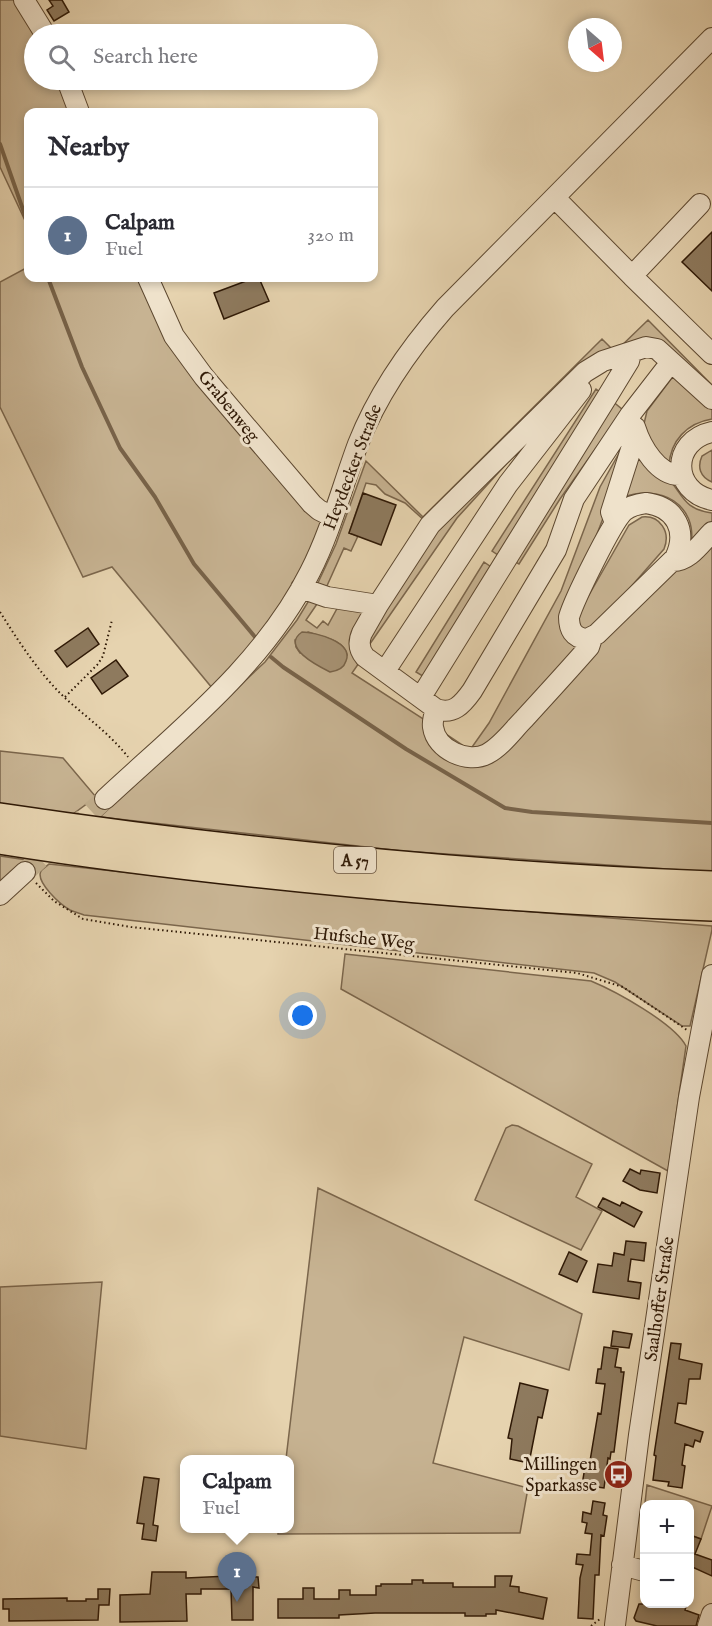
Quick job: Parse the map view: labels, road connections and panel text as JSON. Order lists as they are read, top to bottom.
{
  "streets": {
    "highway": ["A 57"],
    "street": ["Grabenweg", "Heydecker Straße", "Saalhoffer Straße"],
    "path": ["Hufsche Weg"]
  },
  "crossings": [
    ["Grabenweg", "Heydecker Straße"],
    ["Hufsche Weg", "Saalhoffer Straße"]
  ],
  "places": {
    "bus stop": ["Millingen Sparkasse"]
  },
  "north": "bottom right",
  "page": {
    "search": "Search here",
    "heading": "Nearby",
    "list": [
      {
        "mark": "1",
        "name": "Calpam",
        "note": "Fuel",
        "value": "320 m"
      }
    ],
    "popup": ["Calpam", "Fuel"],
    "map_buttons": ["+", "−"],
    "pins": "1"
  }
}
